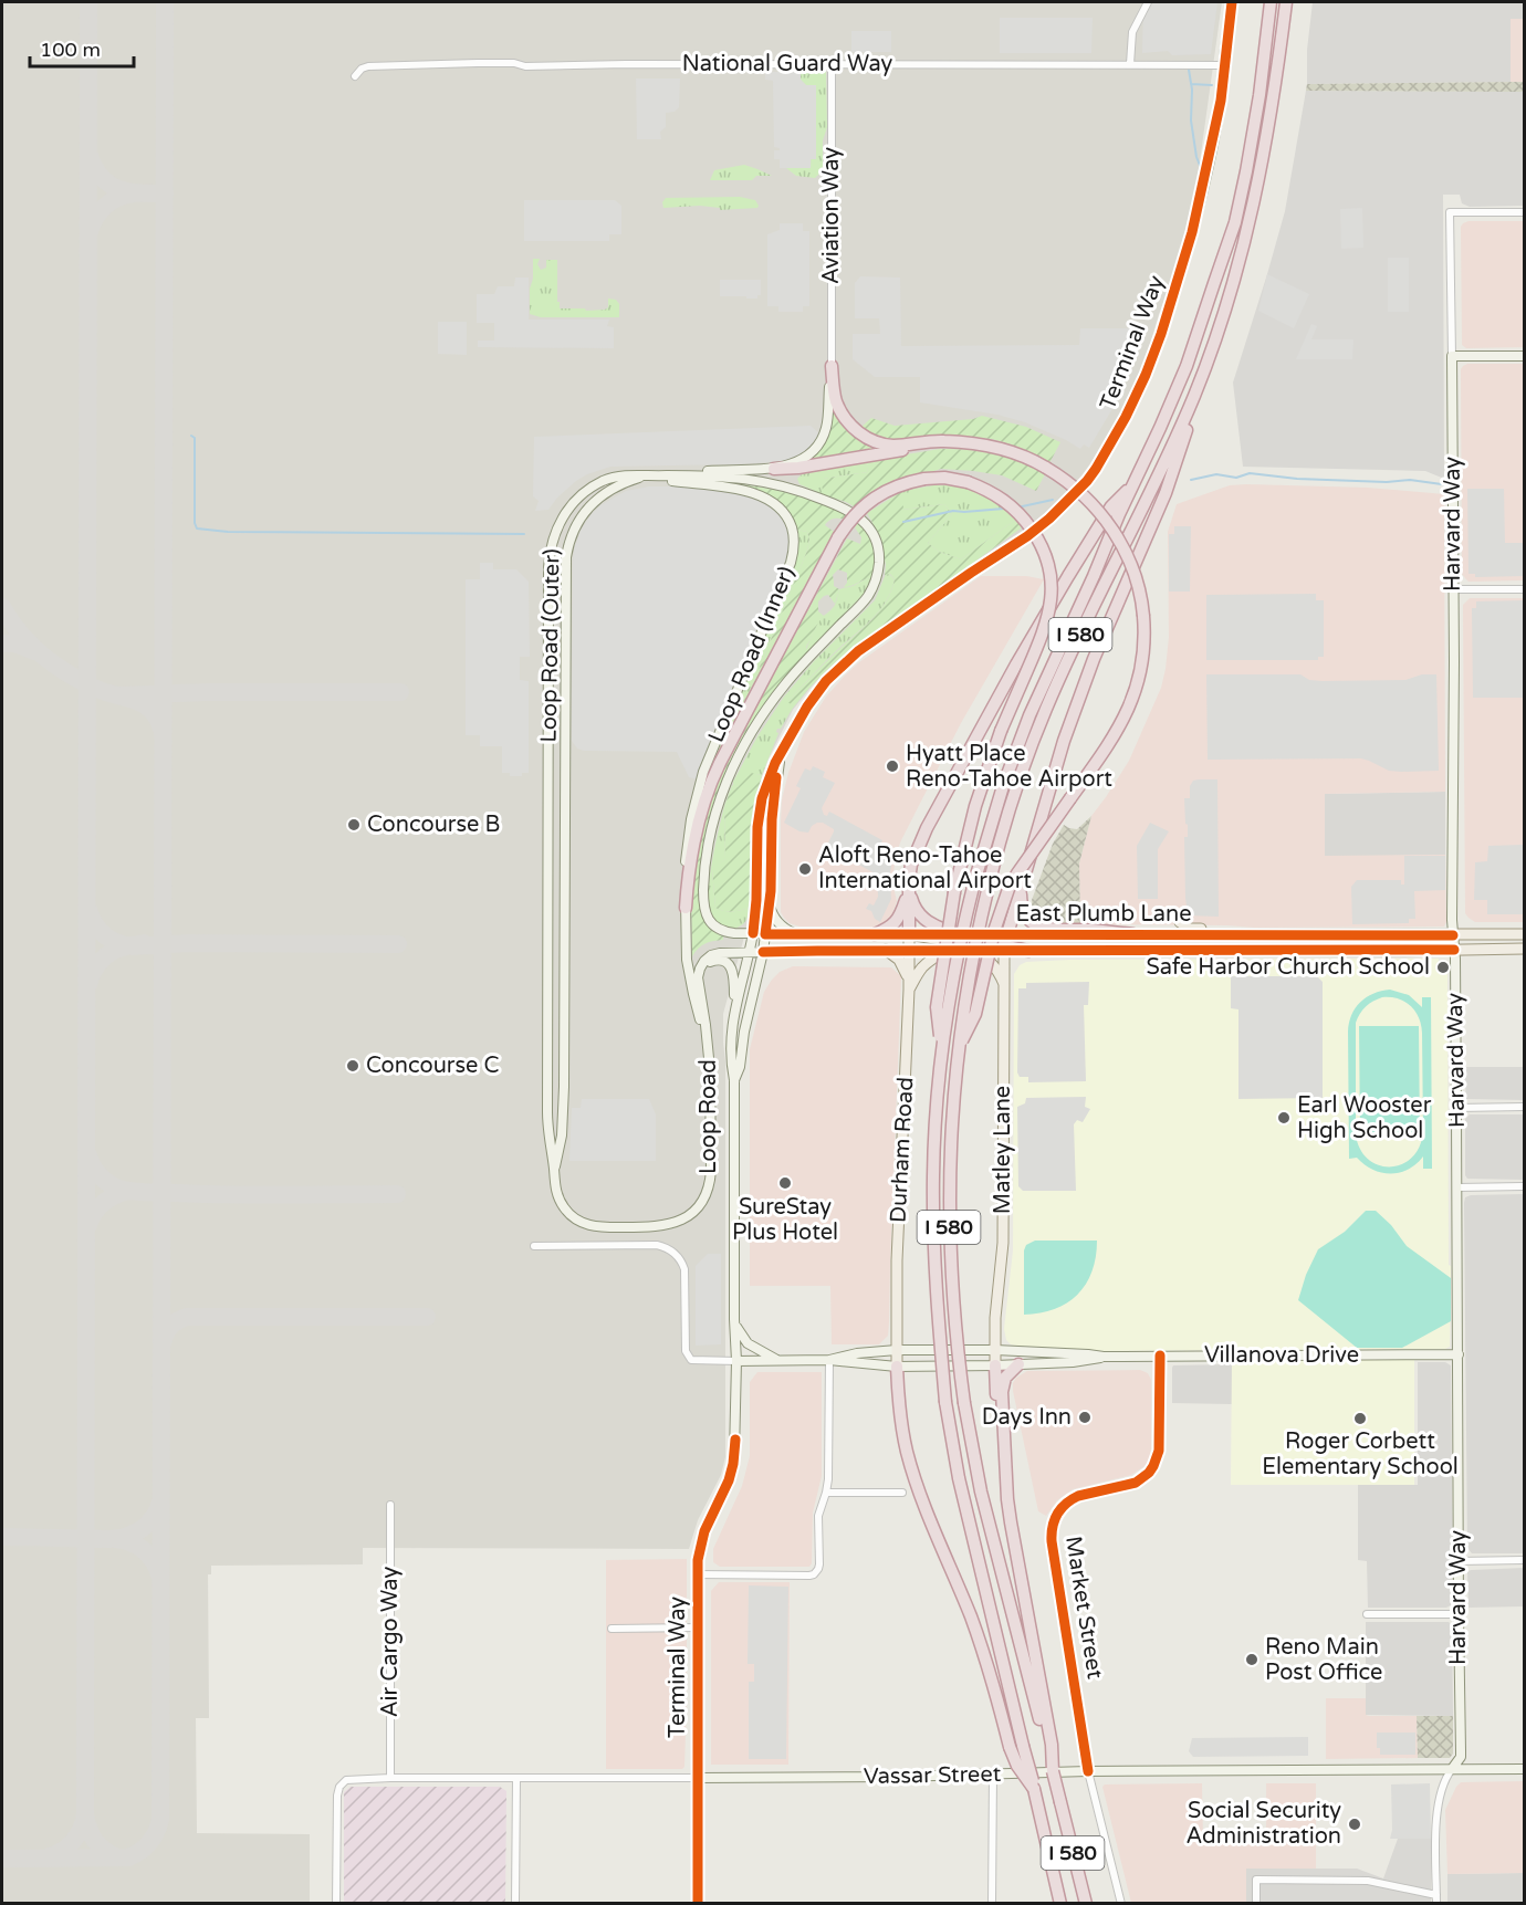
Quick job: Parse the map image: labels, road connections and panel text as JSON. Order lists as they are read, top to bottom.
{
  "streets": {
    "highway": ["I 580"],
    "main road": ["East Plumb Lane", "Durham Road", "Matley Lane"],
    "street": [
      "National Guard Way",
      "Aviation Way",
      "Terminal Way",
      "Harvard Way",
      "Loop Road (Outer)",
      "Loop Road (Inner)",
      "Loop Road",
      "Villanova Drive",
      "Market Street",
      "Air Cargo Way",
      "Vassar Street"
    ]
  },
  "crossings": [
    ["National Guard Way", "Aviation Way"],
    ["National Guard Way", "Terminal Way"],
    ["Terminal Way", "Loop Road (Outer)"],
    ["Terminal Way", "Villanova Drive"],
    ["Terminal Way", "Vassar Street"],
    ["Harvard Way", "East Plumb Lane"],
    ["Harvard Way", "Villanova Drive"],
    ["Harvard Way", "Vassar Street"],
    ["Loop Road (Outer)", "Loop Road (Inner)"],
    ["Loop Road (Outer)", "Loop Road"],
    ["Loop Road (Inner)", "Loop Road"],
    ["East Plumb Lane", "Matley Lane"],
    ["Durham Road", "Villanova Drive"],
    ["Matley Lane", "Villanova Drive"],
    ["Villanova Drive", "Market Street"],
    ["Market Street", "Vassar Street"],
    ["Air Cargo Way", "Vassar Street"]
  ],
  "places": [
    "Hyatt Place Reno-Tahoe Airport",
    "Concourse B",
    "Aloft Reno-Tahoe International Airport",
    "Safe Harbor Church School",
    "Concourse C",
    "Earl Wooster High School",
    "SureStay Plus Hotel",
    "Days Inn",
    "Roger Corbett Elementary School",
    "Reno Main Post Office",
    "Social Security Administration"
  ],
  "scale_bar": "100 m"
}
